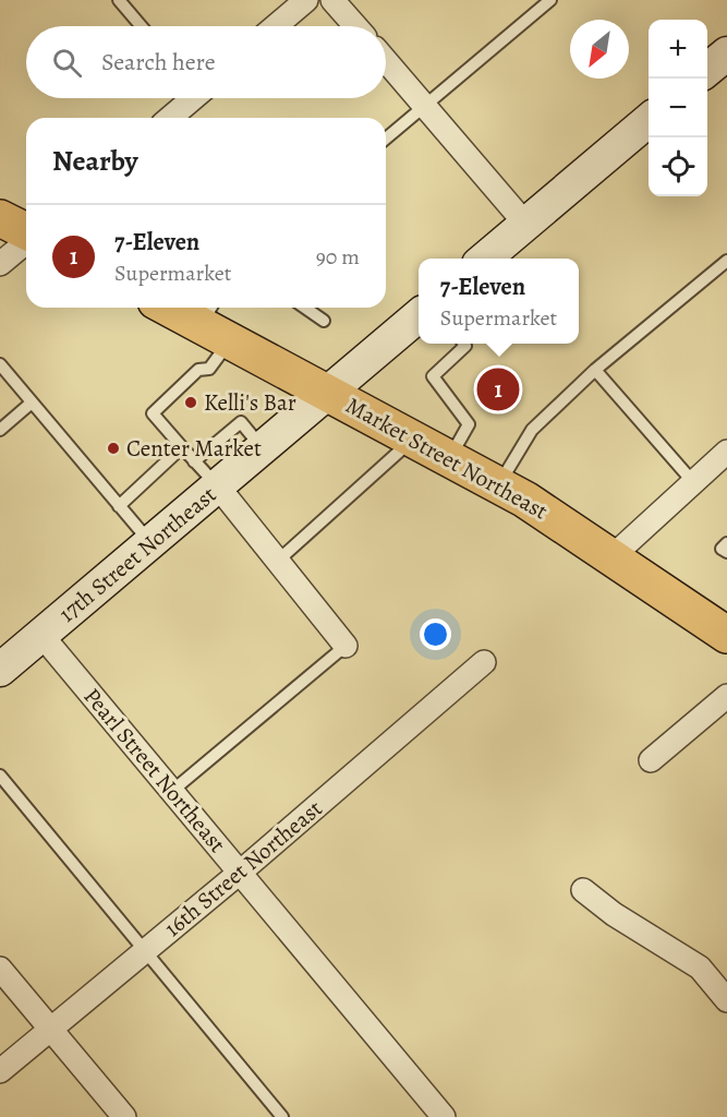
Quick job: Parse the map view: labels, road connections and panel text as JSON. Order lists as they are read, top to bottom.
{
  "streets": {
    "main road": ["Market Street Northeast", "17th Street Northeast"],
    "street": ["Pearl Street Northeast", "16th Street Northeast"]
  },
  "crossings": [
    ["Market Street Northeast", "17th Street Northeast"],
    ["17th Street Northeast", "Pearl Street Northeast"],
    ["Pearl Street Northeast", "16th Street Northeast"]
  ],
  "places": ["Kelli's Bar", "Center Market"],
  "north": "bottom left",
  "page": {
    "map_buttons": ["+", "−"],
    "search": "Search here",
    "heading": "Nearby",
    "list": [
      {
        "mark": "1",
        "name": "7-Eleven",
        "note": "Supermarket",
        "value": "90 m"
      }
    ],
    "popup": ["7-Eleven", "Supermarket"],
    "pins": "1"
  }
}
